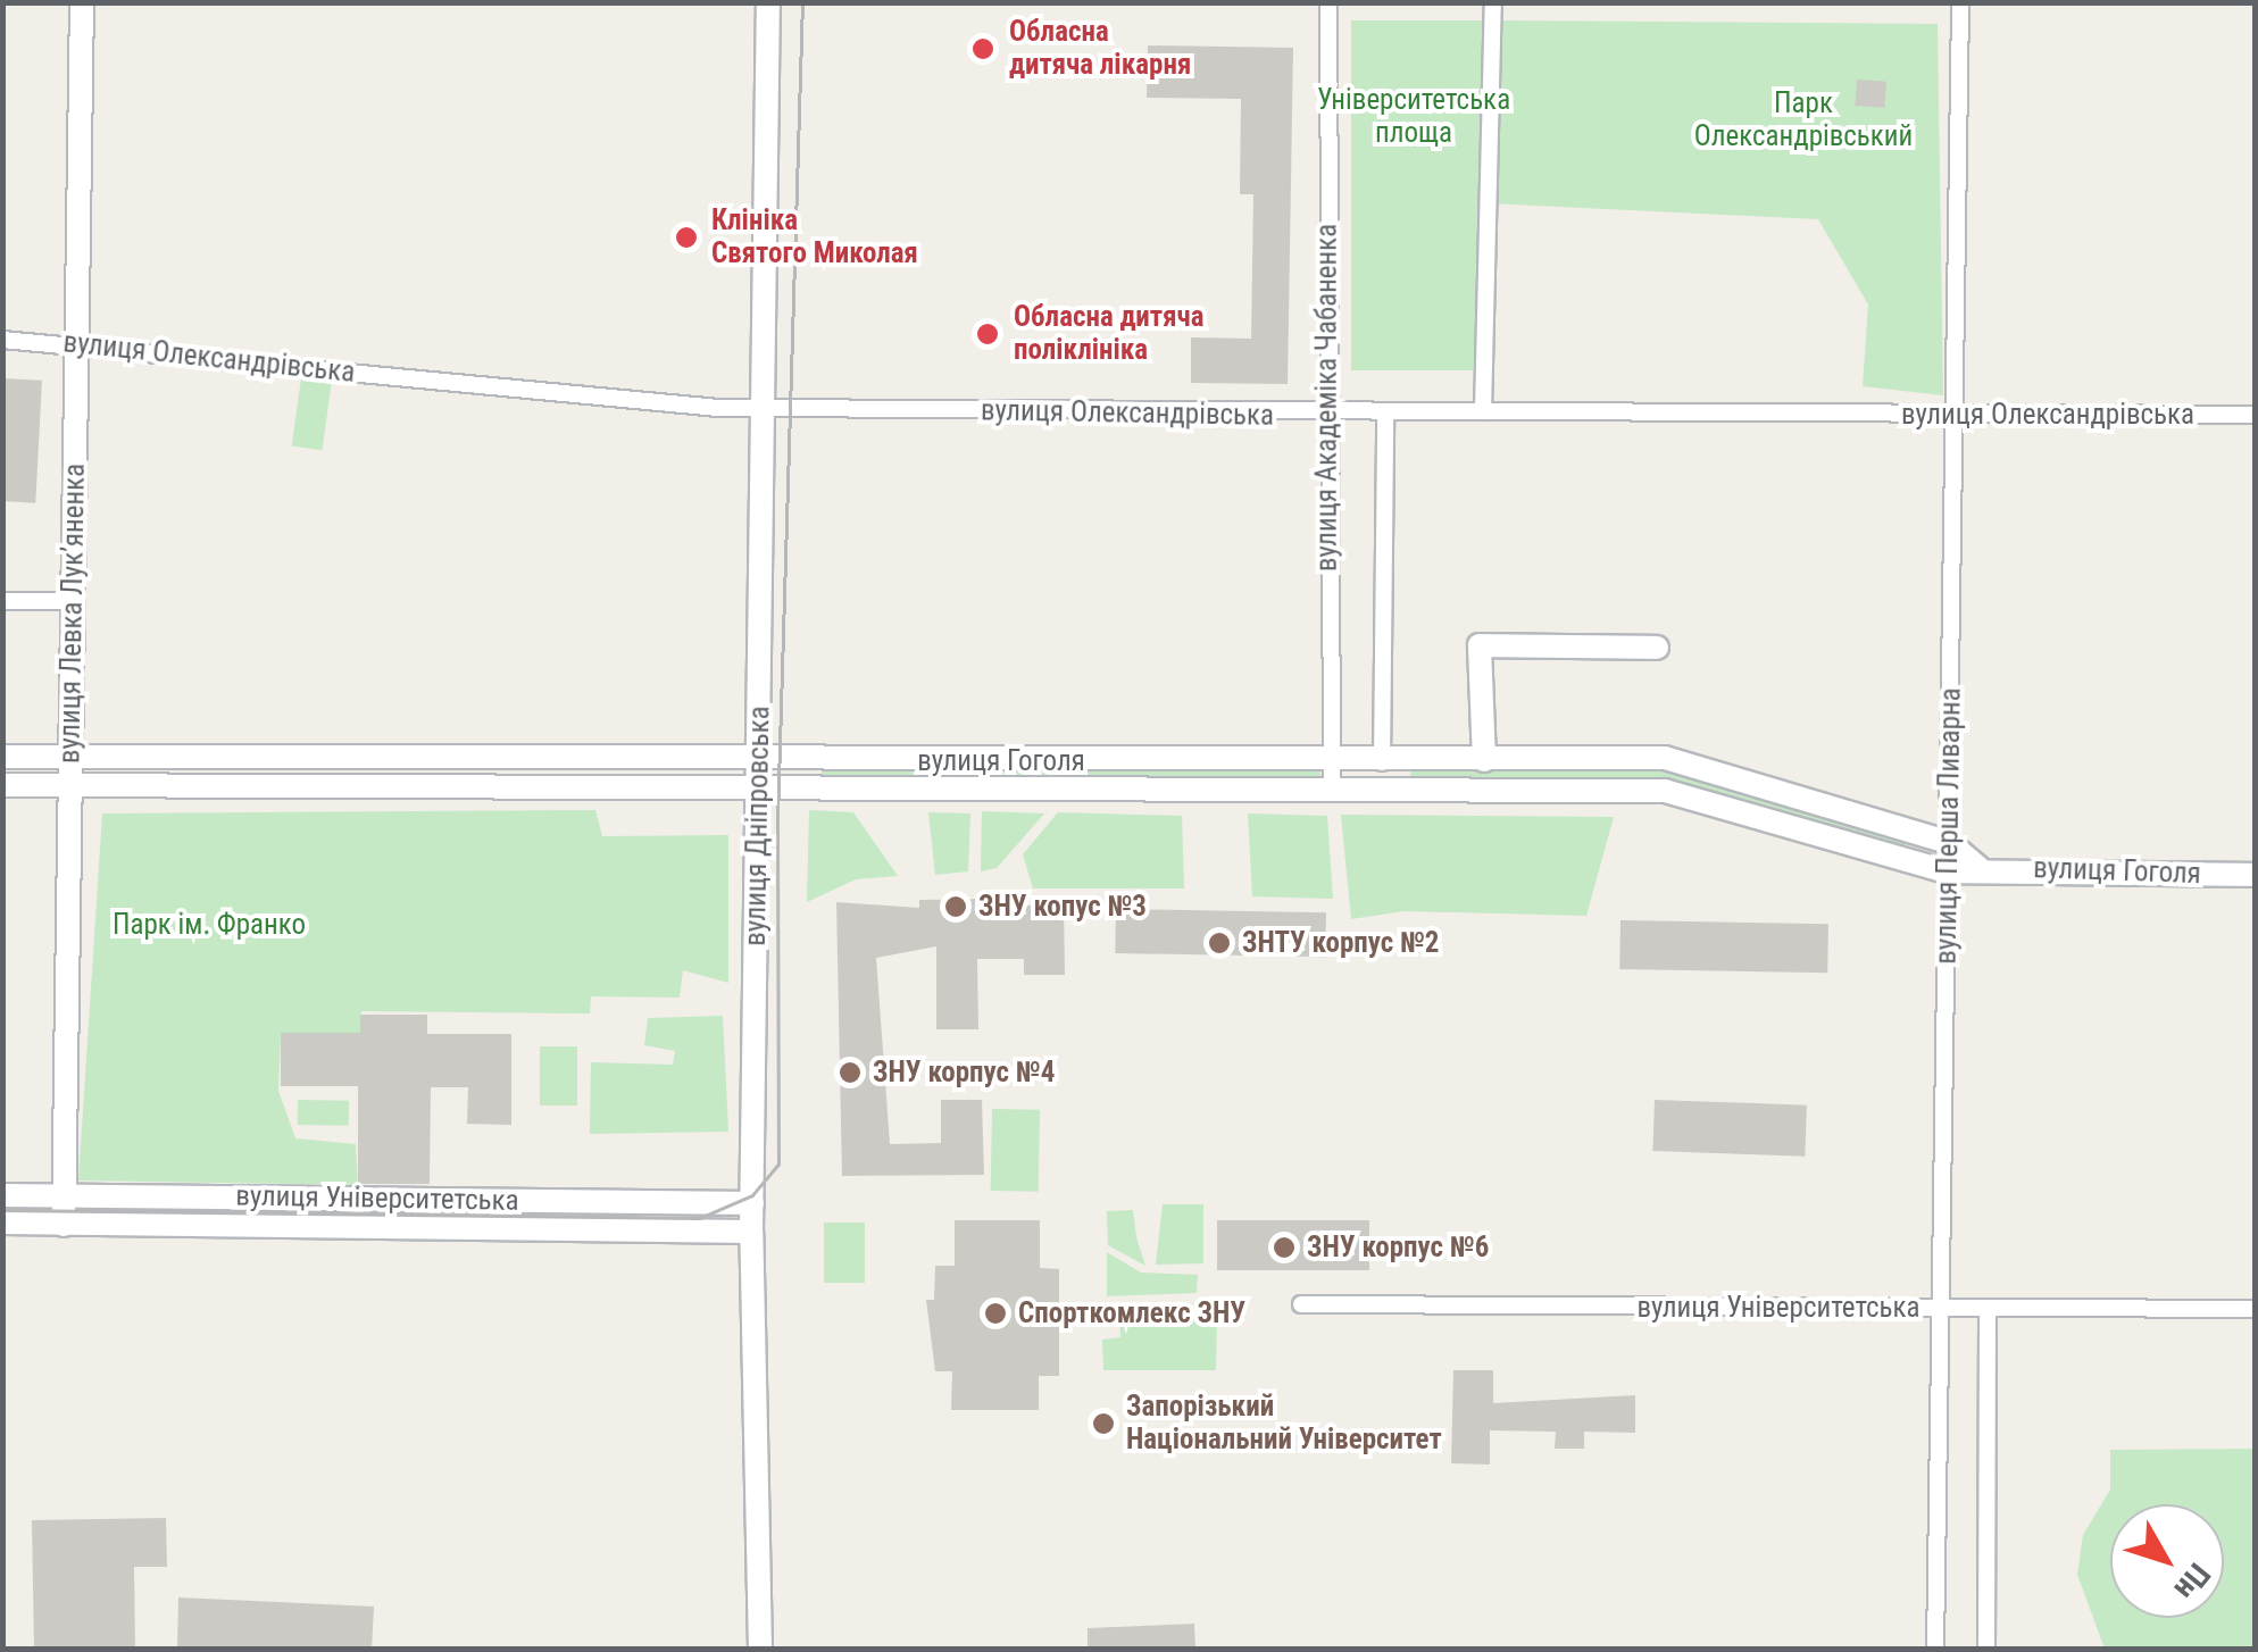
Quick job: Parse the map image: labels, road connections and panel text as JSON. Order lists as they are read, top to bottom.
{
  "streets": {
    "street": [
      "вулиця Олександрівська",
      "вулиця Академіка Чабаненка",
      "вулиця Левка Лукʼяненка",
      "вулиця Гоголя",
      "вулиця Дніпровська",
      "вулиця Перша Ливарна",
      "вулиця Університетська"
    ]
  },
  "crossings": [
    ["вулиця Олександрівська", "вулиця Академіка Чабаненка"],
    ["вулиця Олександрівська", "вулиця Левка Лукʼяненка"],
    ["вулиця Олександрівська", "вулиця Дніпровська"],
    ["вулиця Олександрівська", "вулиця Перша Ливарна"],
    ["вулиця Академіка Чабаненка", "вулиця Гоголя"],
    ["вулиця Левка Лукʼяненка", "вулиця Гоголя"],
    ["вулиця Левка Лукʼяненка", "вулиця Університетська"],
    ["вулиця Гоголя", "вулиця Дніпровська"],
    ["вулиця Гоголя", "вулиця Перша Ливарна"],
    ["вулиця Дніпровська", "вулиця Університетська"],
    ["вулиця Перша Ливарна", "вулиця Університетська"]
  ],
  "parks": ["Університетська площа", "Парк Олександрівський", "Парк ім. Франко"],
  "places": [
    "Обласна дитяча лікарня",
    "Клініка Святого Миколая",
    "Обласна дитяча поліклініка",
    "ЗНУ копус №3",
    "ЗНТУ корпус №2",
    "ЗНУ корпус №4",
    "ЗНУ корпус №6",
    "Спорткомлекс ЗНУ",
    "Запорізький Національний Університет"
  ],
  "north": "bottom right"
}
